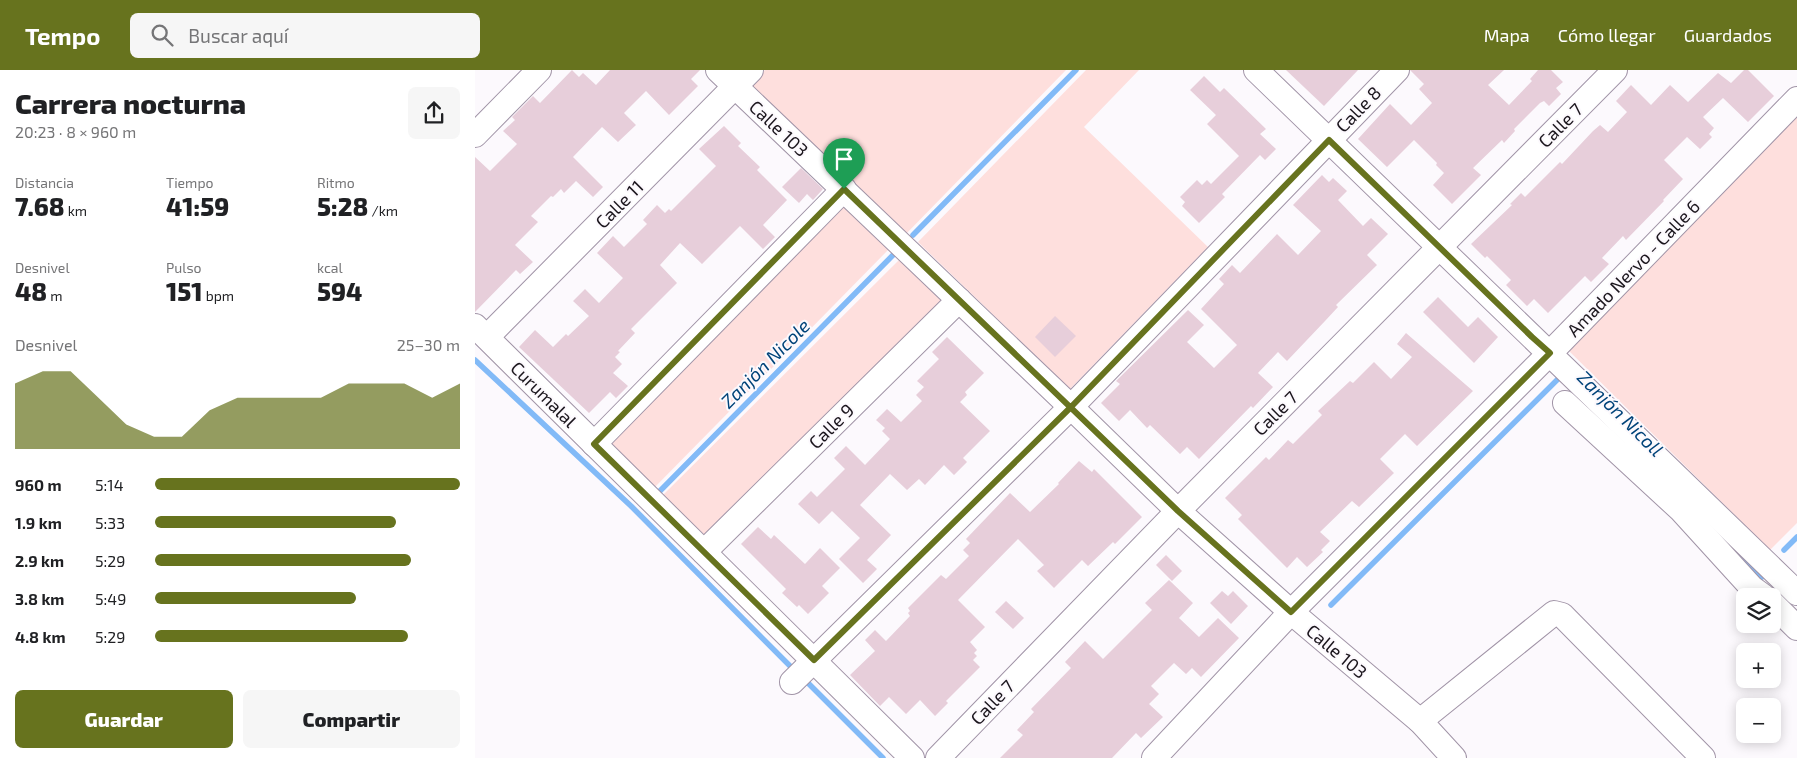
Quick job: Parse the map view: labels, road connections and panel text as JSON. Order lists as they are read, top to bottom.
{
  "streets": {
    "street": [
      "Calle 8",
      "Calle 7",
      "Calle 103",
      "Calle 11",
      "Amado Nervo - Calle 6",
      "Curumalal",
      "Calle 9"
    ]
  },
  "crossings": [
    ["Calle 8", "Calle 103"],
    ["Calle 8", "Curumalal"],
    ["Calle 7", "Calle 103"],
    ["Calle 103", "Calle 11"],
    ["Calle 103", "Amado Nervo - Calle 6"],
    ["Calle 103", "Calle 9"],
    ["Calle 11", "Curumalal"],
    ["Curumalal", "Calle 9"]
  ],
  "water": ["Zanjón Nicole", "Zanjón Nicoll"],
  "page": {
    "header": "Tempo",
    "search": "Buscar aquí",
    "nav": ["Mapa", "Cómo llegar", "Guardados"],
    "heading": ["Carrera nocturna", "20:23 · 8 × 960 m"],
    "stats": [
      ["Distancia", "7.68 km"],
      ["Tiempo", "41:59"],
      ["Ritmo", "5:28 /km"],
      ["Desnivel", "48 m"],
      ["Pulso", "151 bpm"],
      ["kcal", "594"]
    ],
    "chart": ["Desnivel", "25–30 m"],
    "list": [
      {
        "name": "960 m",
        "note": "5:14"
      },
      {
        "name": "1.9 km",
        "note": "5:33"
      },
      {
        "name": "2.9 km",
        "note": "5:29"
      },
      {
        "name": "3.8 km",
        "note": "5:49"
      },
      {
        "name": "4.8 km",
        "note": "5:29"
      }
    ],
    "map_buttons": ["+", "−"],
    "buttons": ["Guardar", "Compartir"]
  }
}
